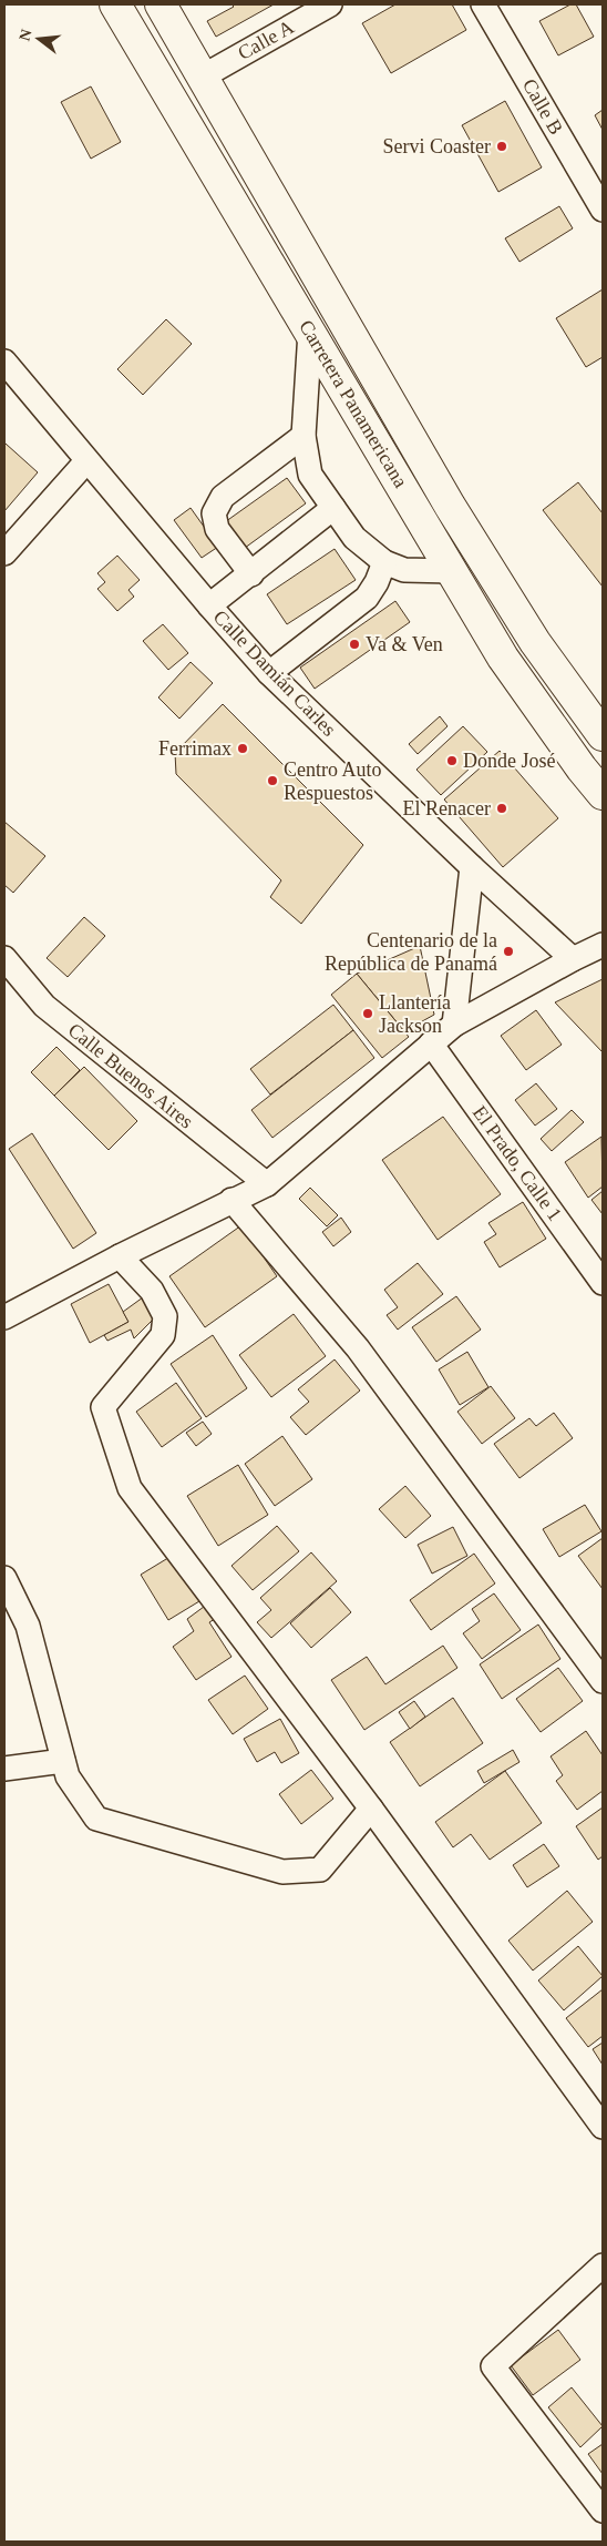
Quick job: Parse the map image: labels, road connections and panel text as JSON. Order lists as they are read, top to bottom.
{
  "streets": {
    "highway": ["Carretera Panamericana"],
    "street": [
      "Calle A",
      "Calle B",
      "Calle Damián Carles",
      "Calle Buenos Aires",
      "El Prado, Calle 1"
    ]
  },
  "crossings": [
    ["Calle A", "Carretera Panamericana"]
  ],
  "places": [
    "Servi Coaster",
    "Va & Ven",
    "Ferrimax",
    "Donde José",
    "Centro Auto Respuestos",
    "El Renacer",
    "Centenario de la República de Panamá",
    "Llantería Jackson"
  ],
  "north": "left"
}
